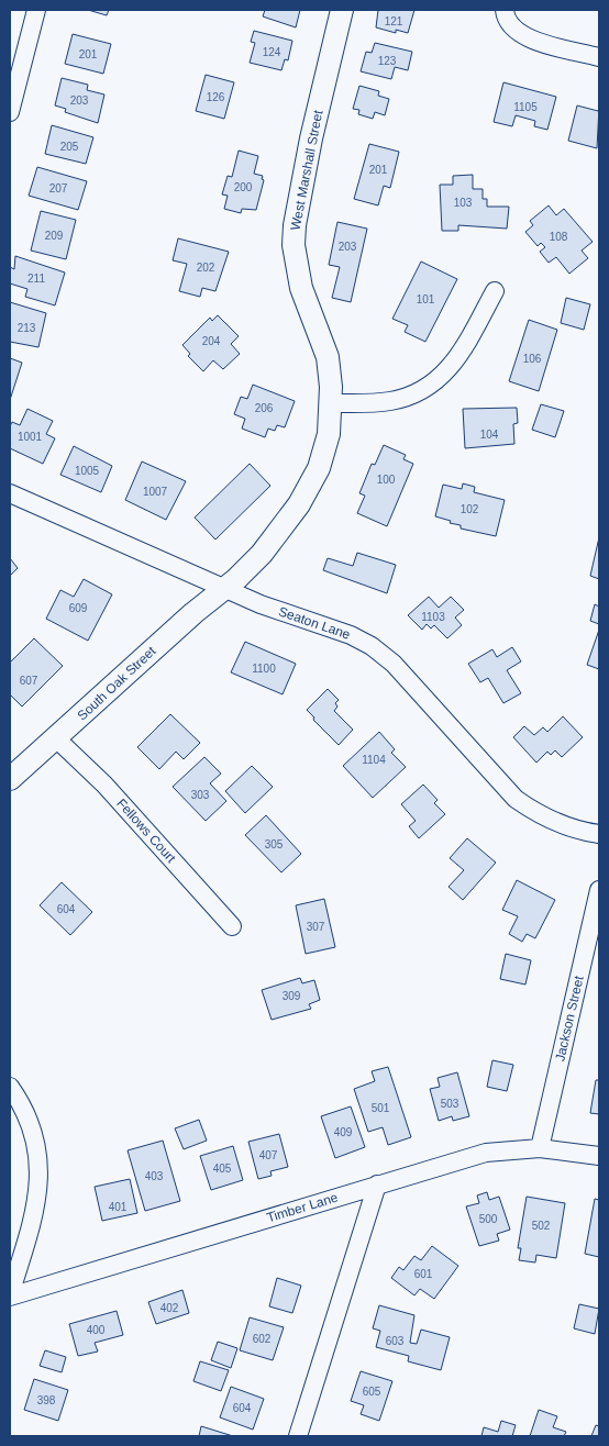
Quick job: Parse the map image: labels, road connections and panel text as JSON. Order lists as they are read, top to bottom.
{
  "streets": {
    "street": [
      "West Marshall Street",
      "Seaton Lane",
      "South Oak Street",
      "Fellows Court",
      "Jackson Street",
      "Timber Lane"
    ]
  },
  "crossings": [
    ["West Marshall Street", "Seaton Lane"],
    ["West Marshall Street", "South Oak Street"],
    ["Seaton Lane", "South Oak Street"],
    ["South Oak Street", "Fellows Court"],
    ["Jackson Street", "Timber Lane"]
  ],
  "house_numbers": [
    "121",
    "124",
    "201",
    "123",
    "126",
    "203",
    "1105",
    "205",
    "201",
    "200",
    "207",
    "103",
    "209",
    "108",
    "203",
    "202",
    "211",
    "101",
    "213",
    "204",
    "106",
    "206",
    "104",
    "1001",
    "1005",
    "100",
    "1007",
    "102",
    "609",
    "1103",
    "1100",
    "607",
    "1104",
    "303",
    "305",
    "604",
    "307",
    "309",
    "503",
    "501",
    "409",
    "407",
    "405",
    "403",
    "401",
    "500",
    "502",
    "601",
    "402",
    "400",
    "602",
    "603",
    "605",
    "398",
    "604"
  ]
}
